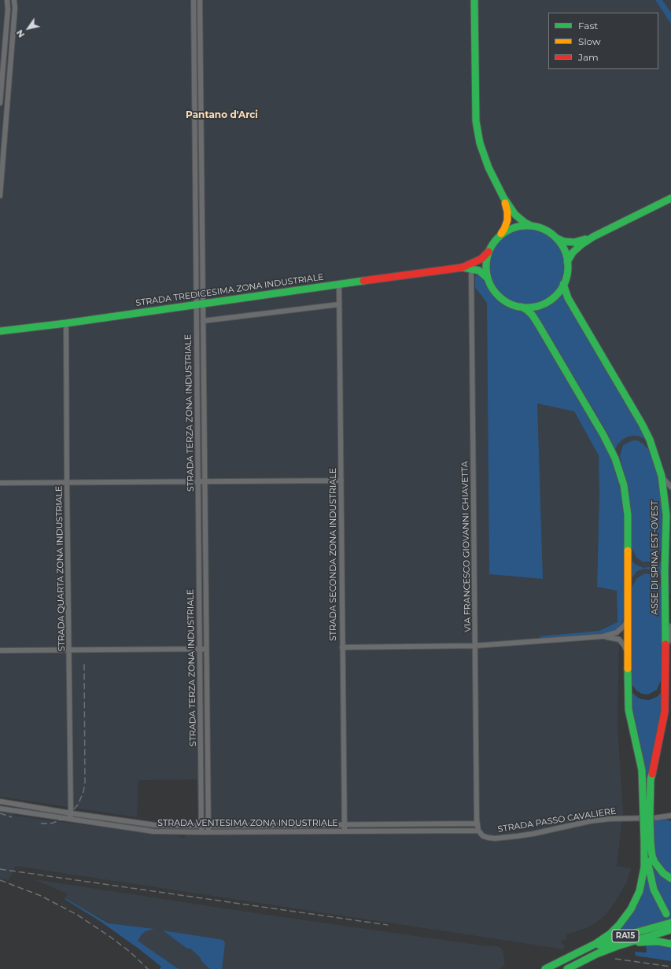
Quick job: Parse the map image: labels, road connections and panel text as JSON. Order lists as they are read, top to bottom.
{
  "streets": {
    "main road": ["STRADA TREDICESIMA ZONA INDUSTRIALE", "ASSE DI SPINA EST-OVEST", "RA15"],
    "street": [
      "STRADA TERZA ZONA INDUSTRIALE",
      "VIA FRANCESCO GIOVANNI CHIAVETTA",
      "STRADA SECONDA ZONA INDUSTRIALE",
      "STRADA QUARTA ZONA INDUSTRIALE",
      "STRADA PASSO CAVALIERE",
      "STRADA VENTESIMA ZONA INDUSTRIALE"
    ]
  },
  "crossings": [
    ["STRADA TREDICESIMA ZONA INDUSTRIALE", "STRADA TERZA ZONA INDUSTRIALE"],
    ["STRADA TREDICESIMA ZONA INDUSTRIALE", "STRADA SECONDA ZONA INDUSTRIALE"],
    ["STRADA TREDICESIMA ZONA INDUSTRIALE", "STRADA QUARTA ZONA INDUSTRIALE"],
    ["STRADA TERZA ZONA INDUSTRIALE", "STRADA VENTESIMA ZONA INDUSTRIALE"],
    ["VIA FRANCESCO GIOVANNI CHIAVETTA", "STRADA PASSO CAVALIERE"],
    ["VIA FRANCESCO GIOVANNI CHIAVETTA", "STRADA VENTESIMA ZONA INDUSTRIALE"],
    ["STRADA SECONDA ZONA INDUSTRIALE", "STRADA VENTESIMA ZONA INDUSTRIALE"],
    ["STRADA QUARTA ZONA INDUSTRIALE", "STRADA VENTESIMA ZONA INDUSTRIALE"],
    ["STRADA PASSO CAVALIERE", "STRADA VENTESIMA ZONA INDUSTRIALE"]
  ],
  "districts": ["Pantano d'Arci"],
  "legend": ["Fast", "Slow", "Jam"],
  "north": "bottom left"
}
